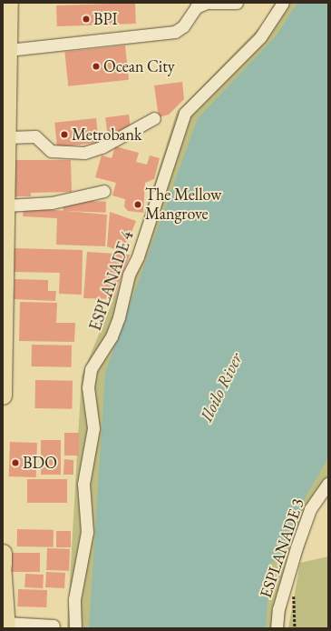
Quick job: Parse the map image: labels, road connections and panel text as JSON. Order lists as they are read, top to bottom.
{
  "streets": {
    "street": ["ESPLANADE 4", "ESPLANADE 3"]
  },
  "water": ["Iloilo River"],
  "places": [
    "BPI",
    "Ocean City",
    "Metrobank",
    "The Mellow Mangrove",
    "BDO"
  ]
}
